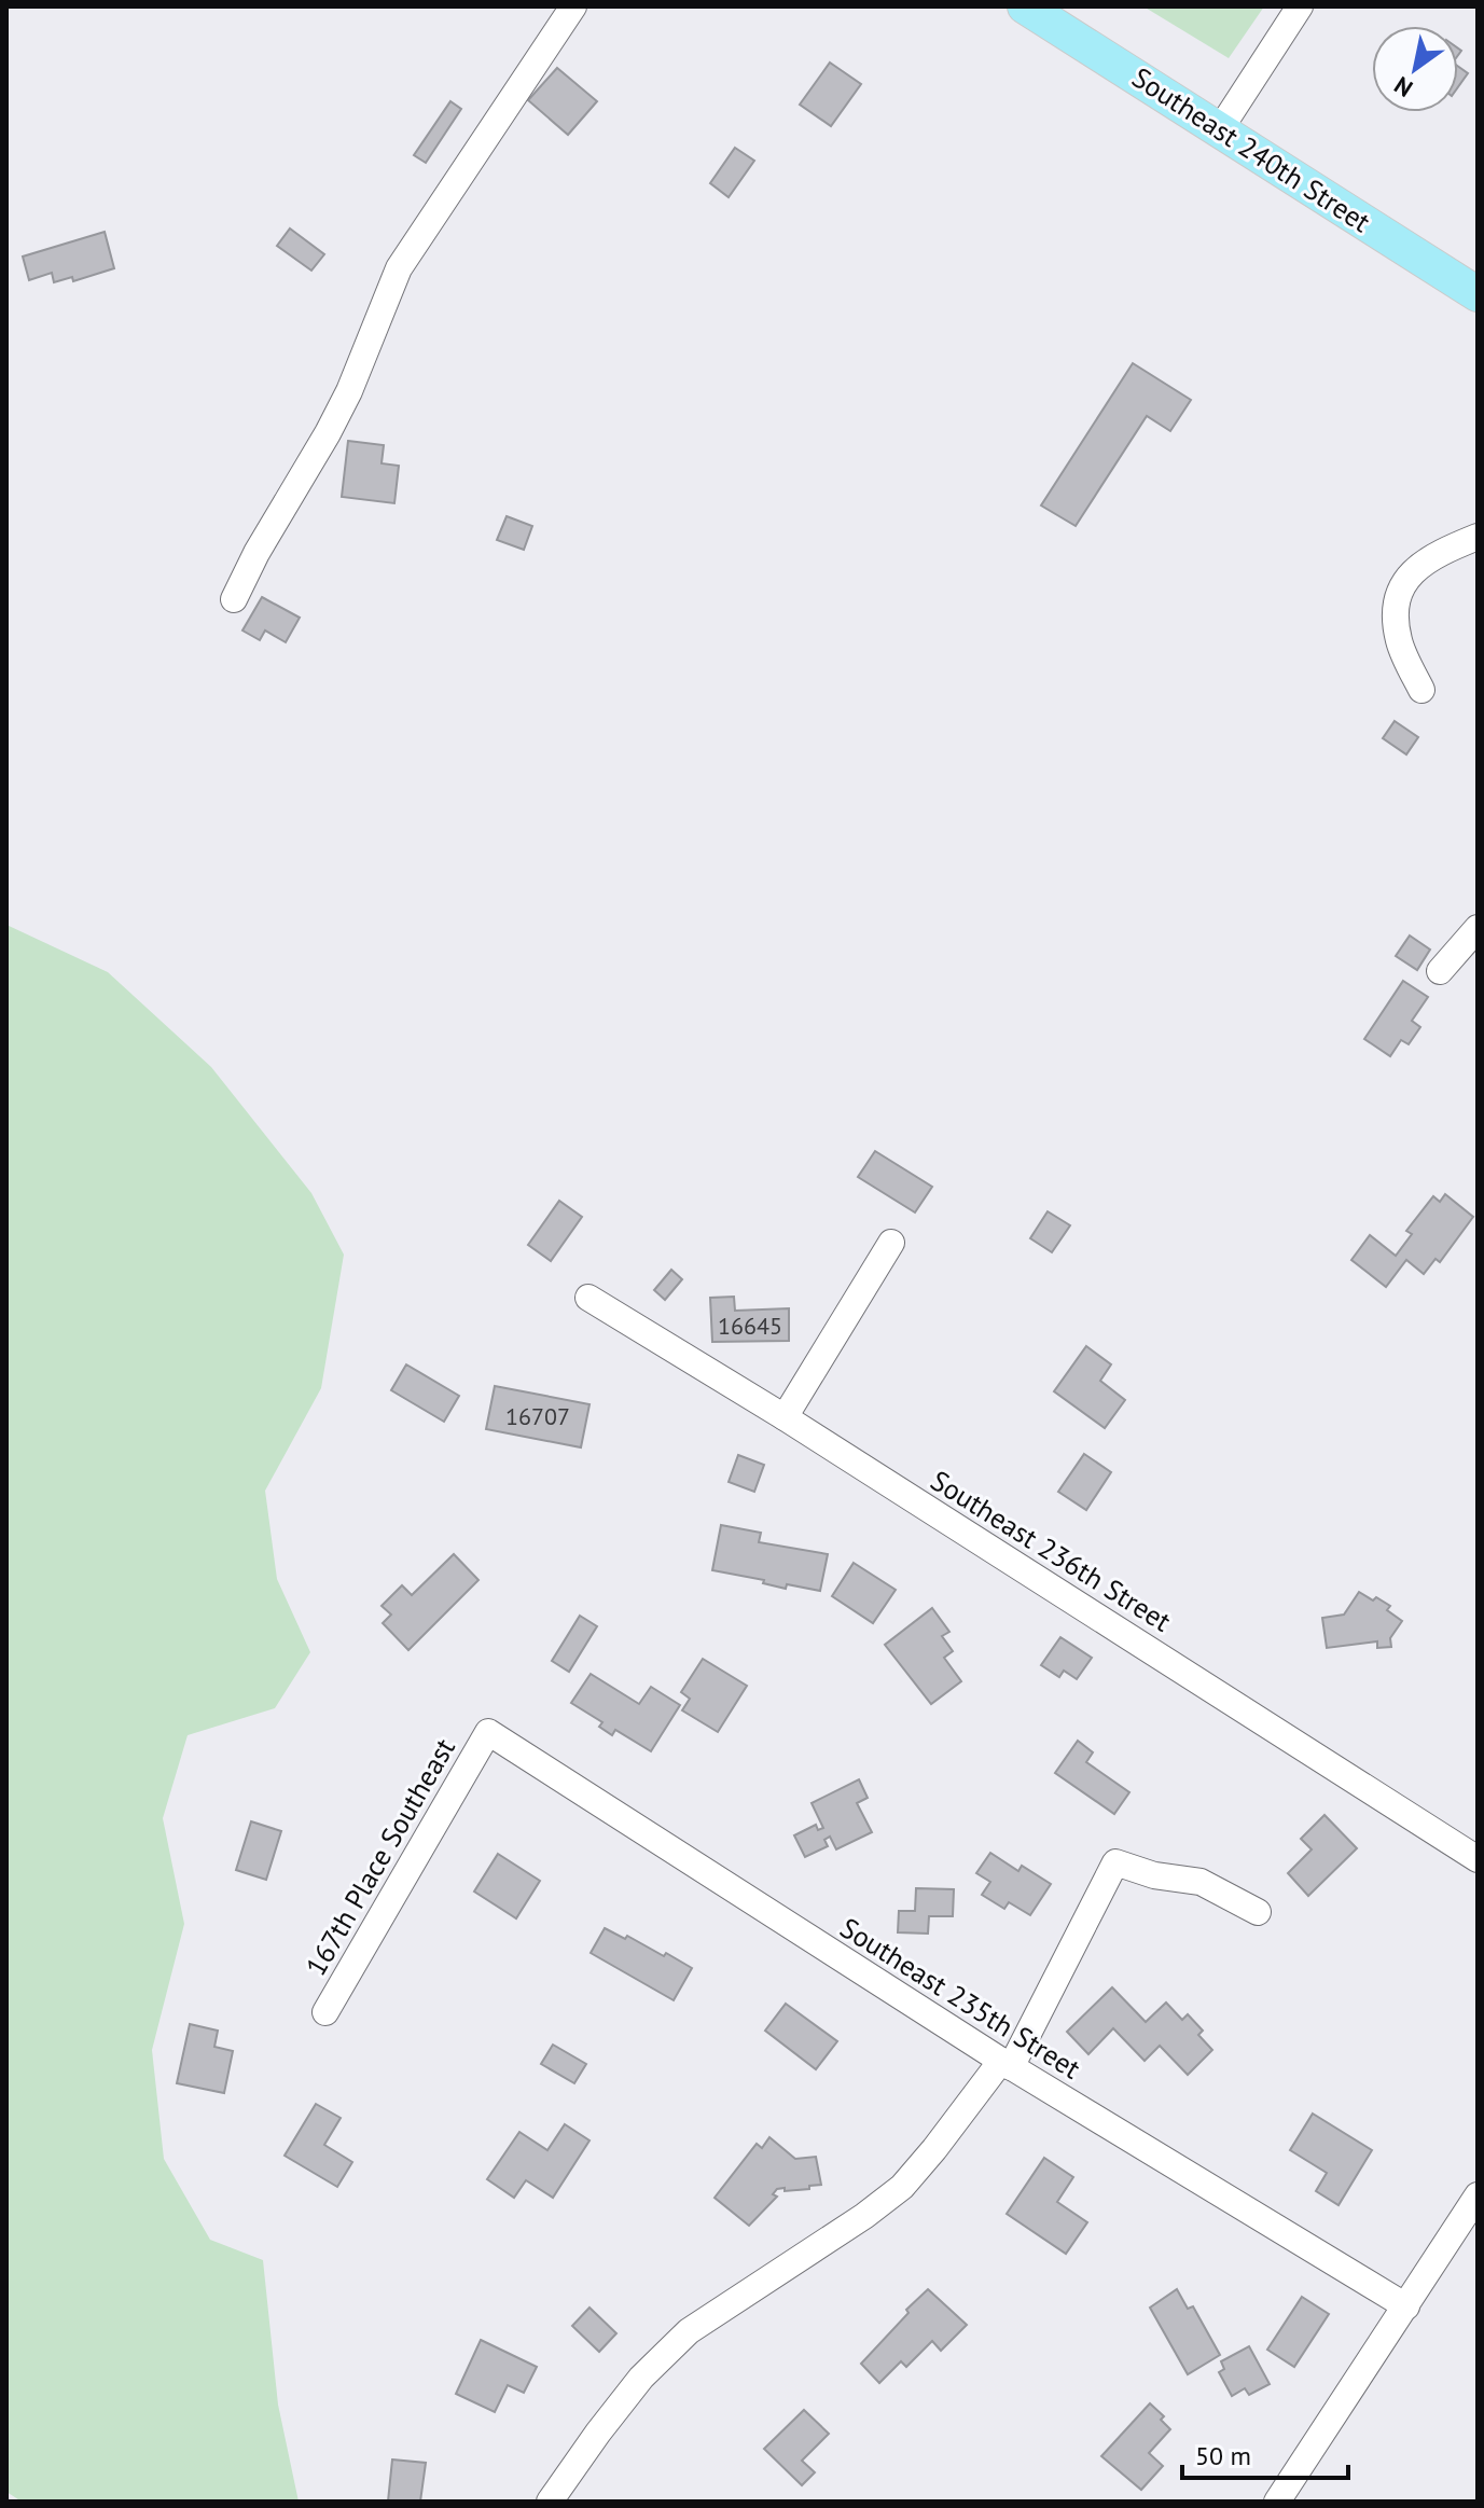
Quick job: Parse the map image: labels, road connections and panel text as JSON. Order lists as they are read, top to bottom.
{
  "streets": {
    "main road": ["Southeast 240th Street"],
    "street": ["Southeast 236th Street", "167th Place Southeast", "Southeast 235th Street"]
  },
  "crossings": [
    ["167th Place Southeast", "Southeast 235th Street"]
  ],
  "house_numbers": ["16645", "16707"],
  "scale_bar": "50 m",
  "north": "bottom left"
}
